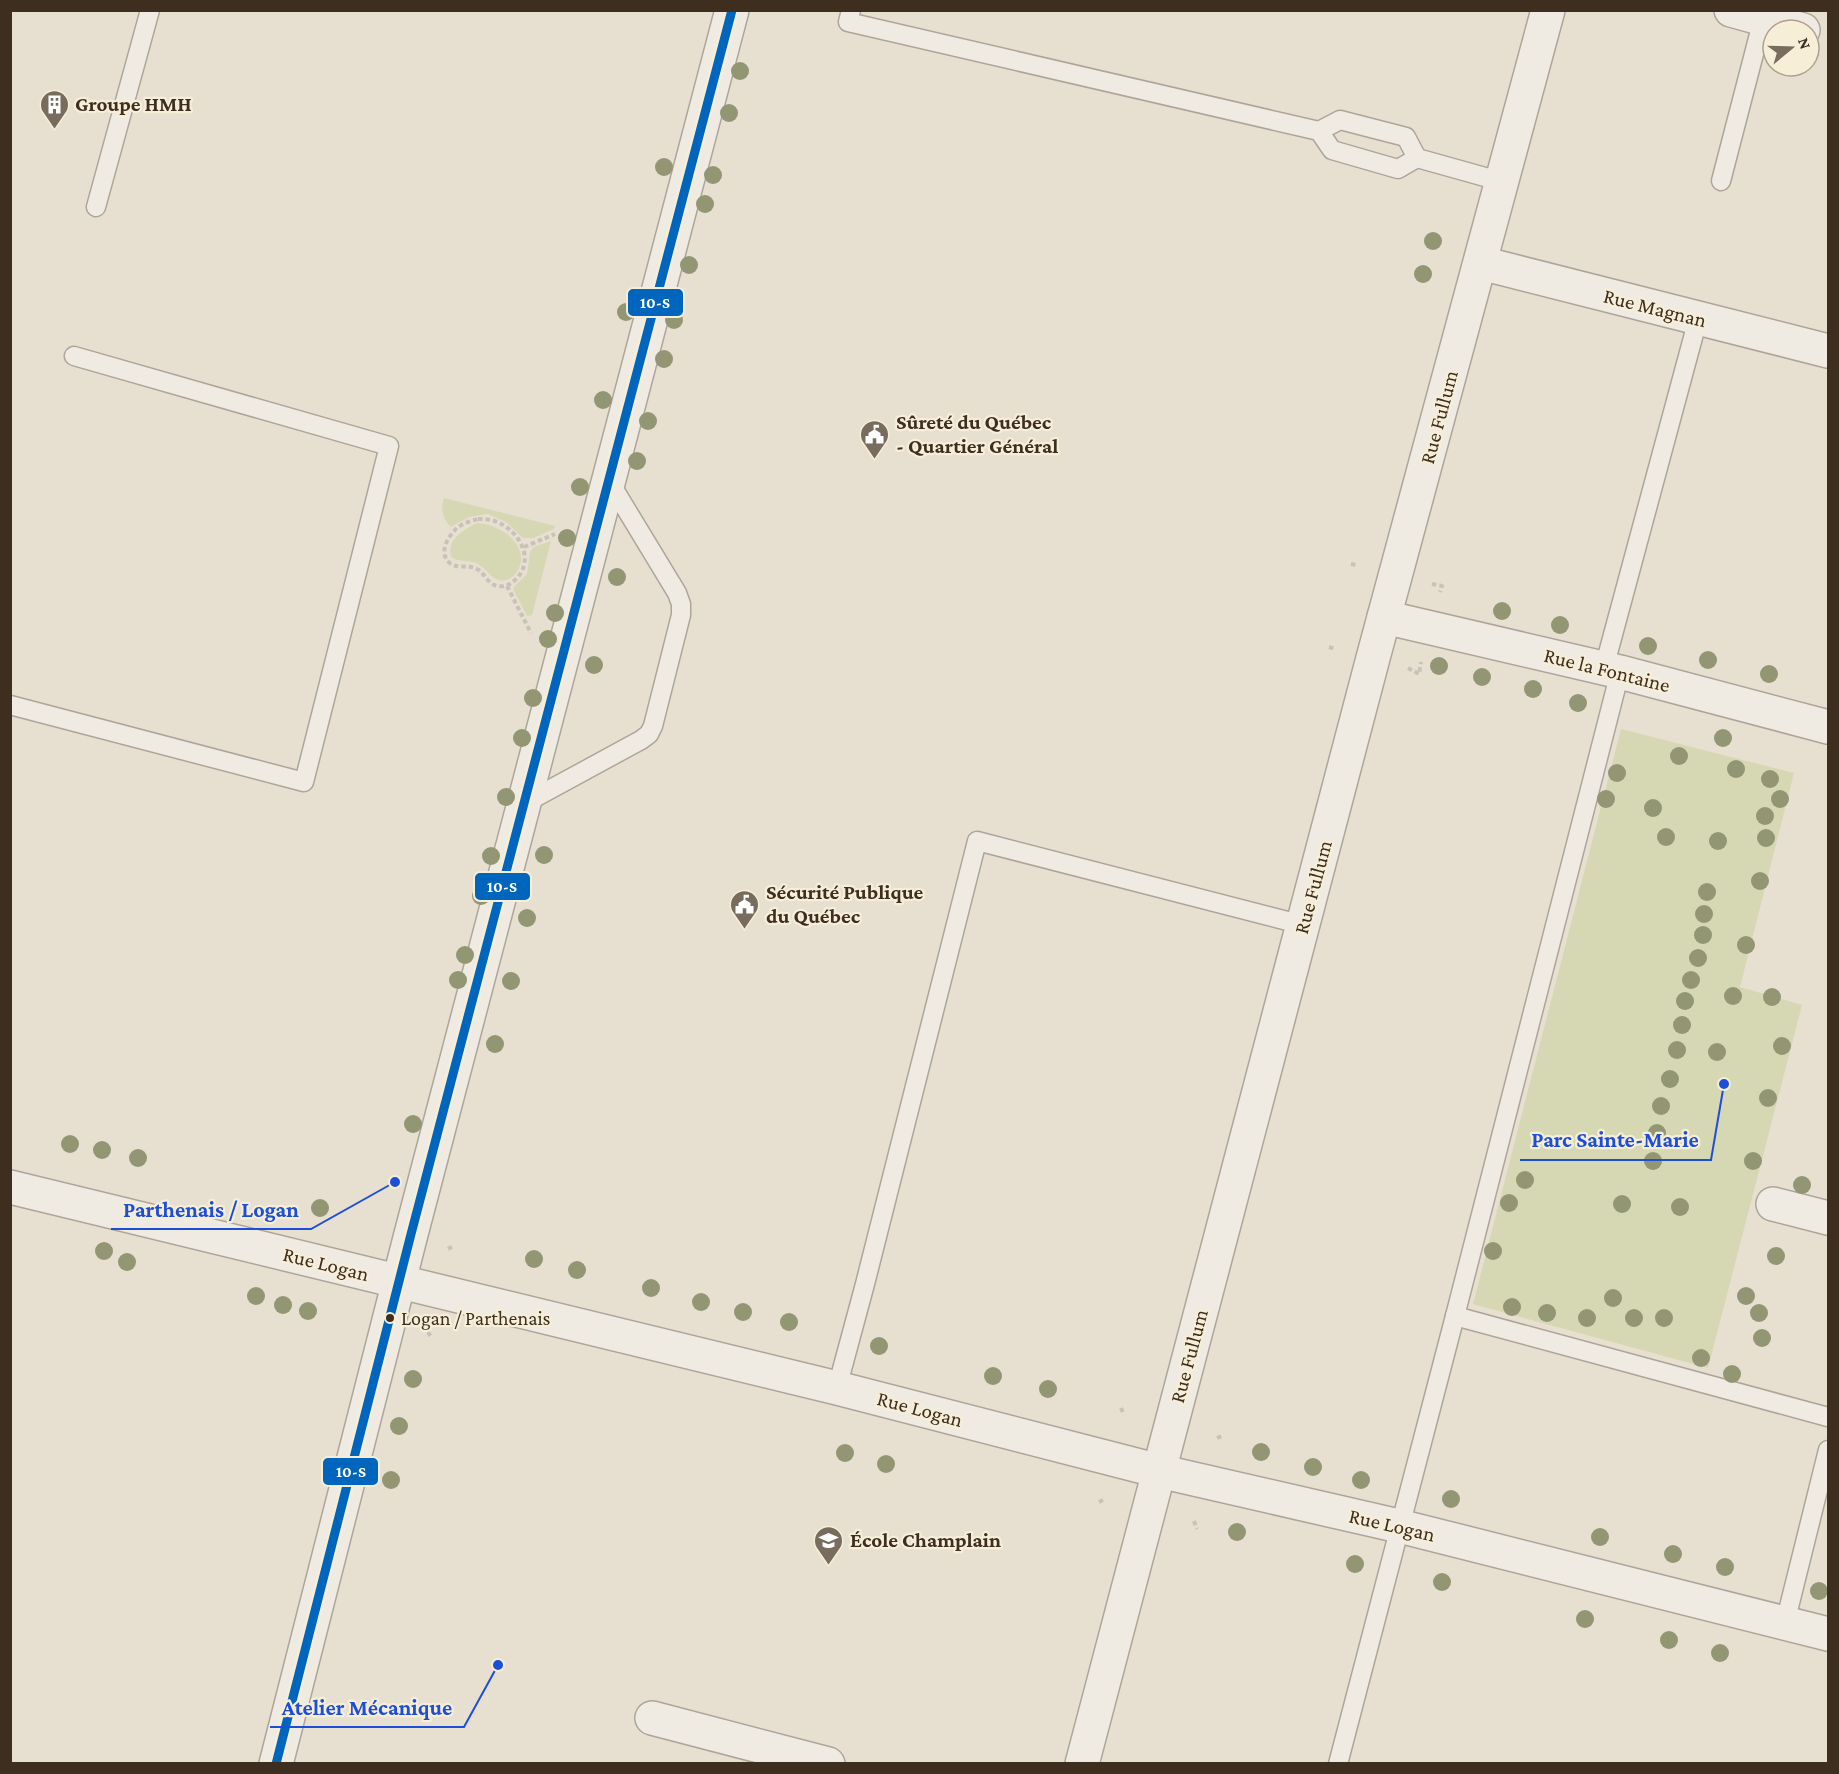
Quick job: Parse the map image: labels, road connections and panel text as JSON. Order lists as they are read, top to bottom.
{
  "streets": {
    "street": [
      "Rue Magnan",
      "Rue Fullum",
      "Rue la Fontaine",
      "Rue Logan"
    ]
  },
  "crossings": [
    ["Rue Magnan", "Rue Fullum"],
    ["Rue Fullum", "Rue la Fontaine"],
    ["Rue Fullum", "Rue Logan"]
  ],
  "places": {
    "building": ["Groupe HMH"],
    "public building": ["Sûreté du Québec - Quartier Général", "Sécurité Publique du Québec"],
    "other": [
      "Parc Sainte-Marie",
      "Parthenais / Logan",
      "Logan / Parthenais",
      "Atelier Mécanique"
    ],
    "school or university": ["École Champlain"]
  },
  "lines": ["transit line 10-S"],
  "north": "right"
}
